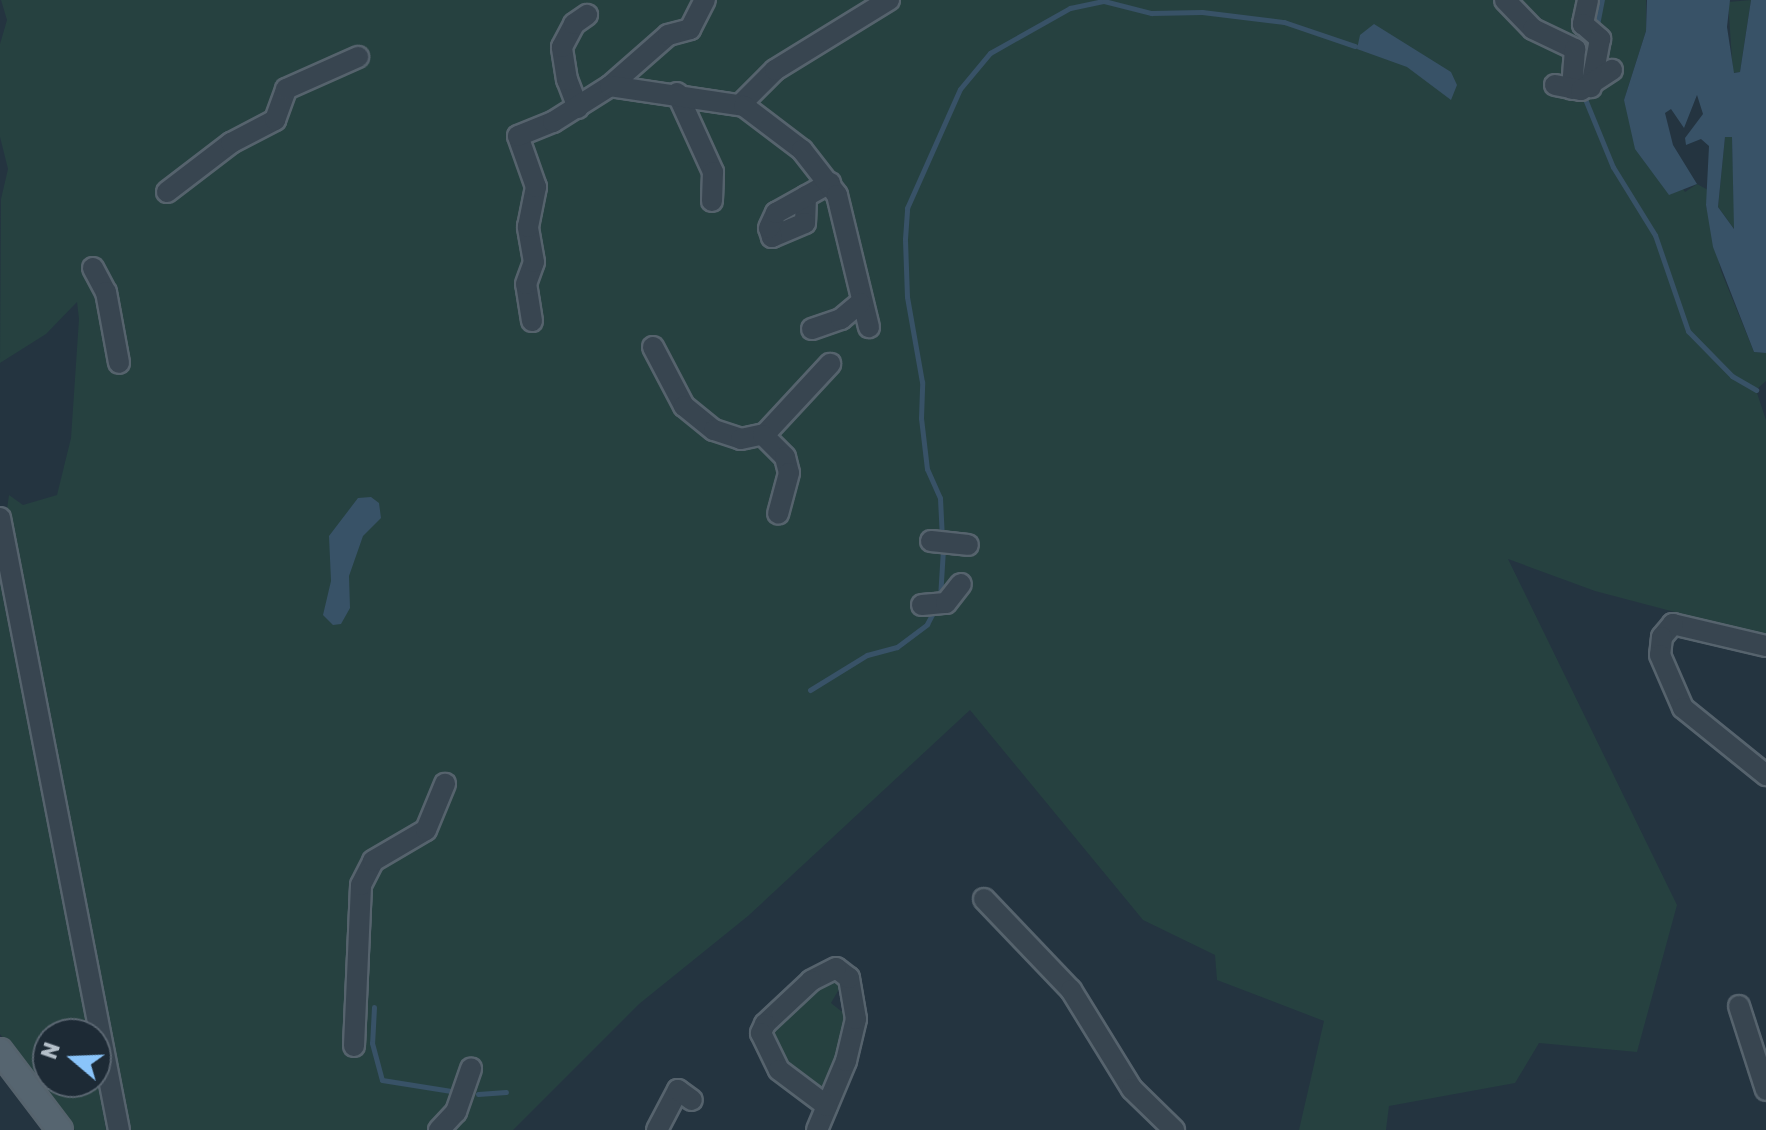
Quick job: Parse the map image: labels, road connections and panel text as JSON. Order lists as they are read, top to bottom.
{
  "north": "left"
}
